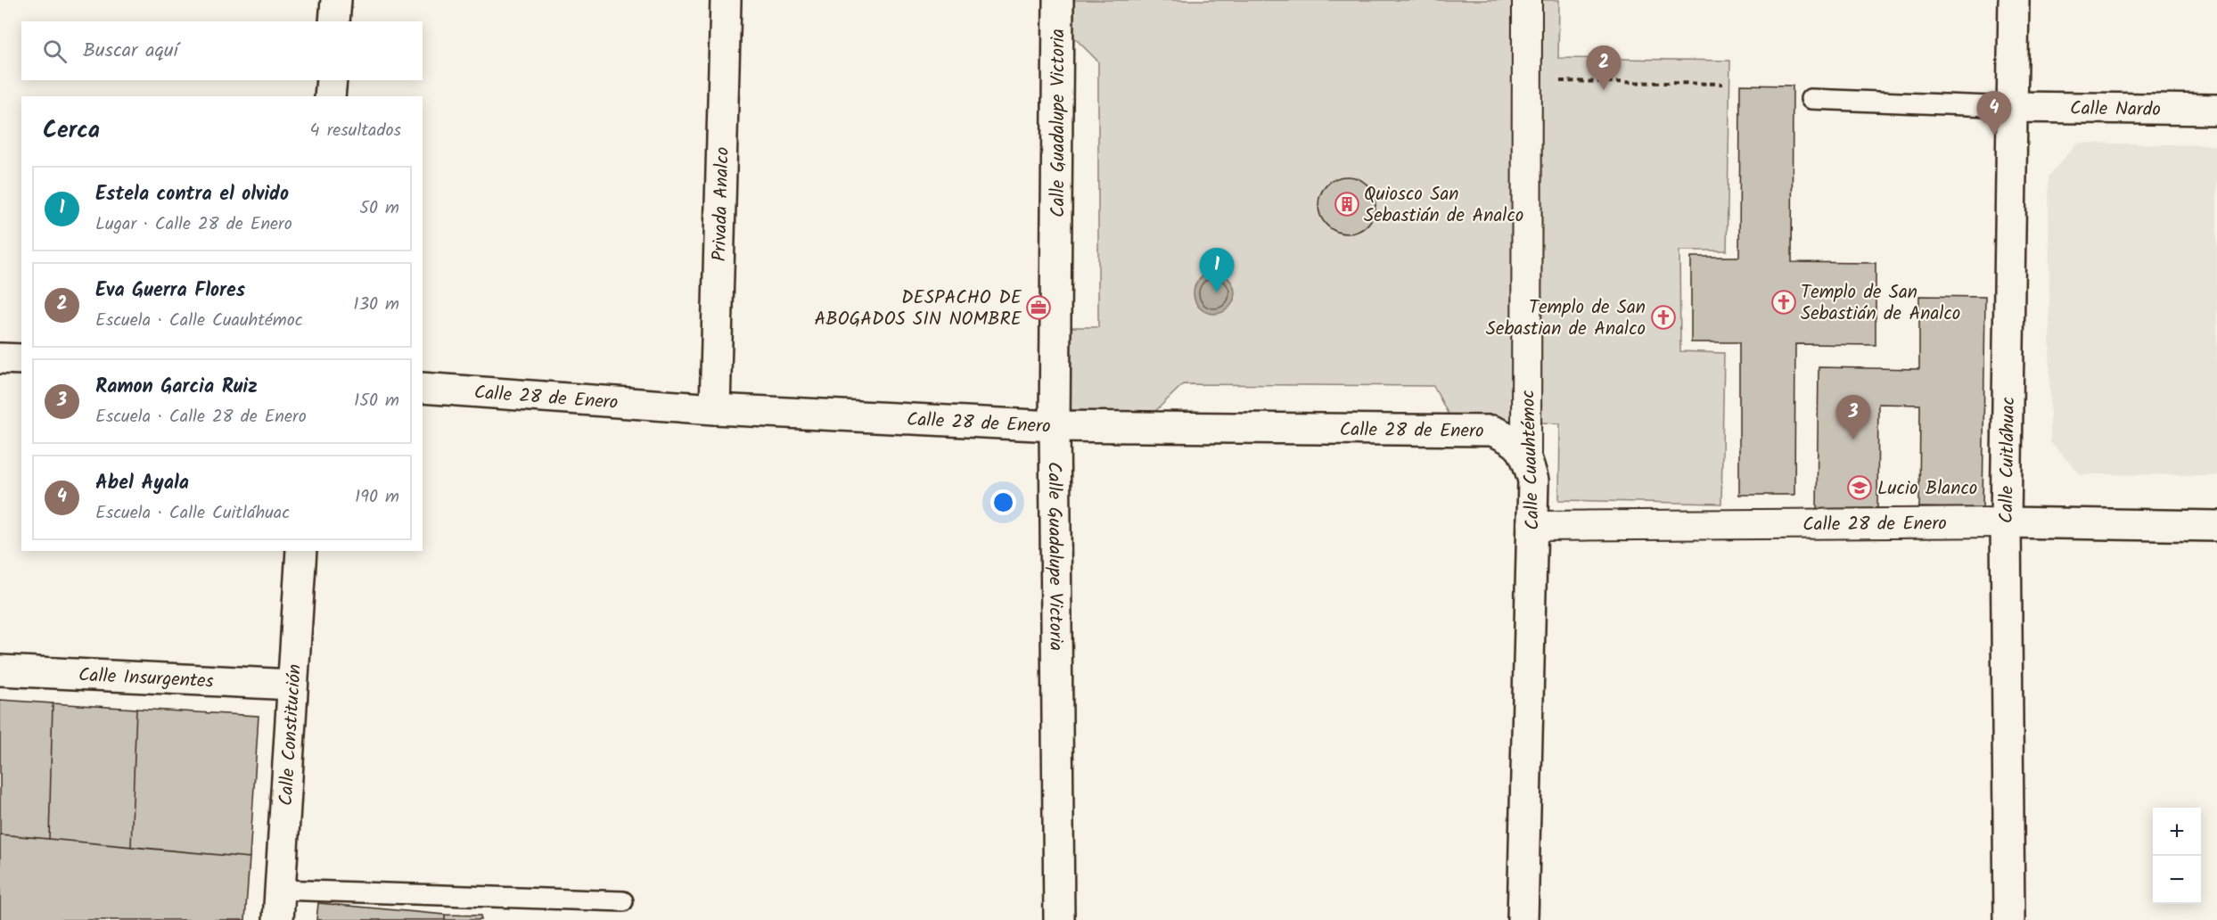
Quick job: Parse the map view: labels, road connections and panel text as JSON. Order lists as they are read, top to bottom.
{
  "streets": {
    "street": [
      "Calle Nardo",
      "Calle Guadalupe Victoria",
      "Privada Analco",
      "Calle 28 de Enero",
      "Calle Cuauhtémoc",
      "Calle Cuitláhuac",
      "Calle Insurgentes",
      "Calle Constitución"
    ]
  },
  "crossings": [
    ["Calle Nardo", "Calle Cuitláhuac"],
    ["Calle Guadalupe Victoria", "Calle 28 de Enero"],
    ["Privada Analco", "Calle 28 de Enero"],
    ["Calle 28 de Enero", "Calle Cuauhtémoc"],
    ["Calle 28 de Enero", "Calle Cuitláhuac"],
    ["Calle Insurgentes", "Calle Constitución"]
  ],
  "places": {
    "building": ["Quiosco San Sebastián de Analco"],
    "church": ["Templo de San Sebastián de Analco", "Templo de San Sebastian de Analco"],
    "office": ["DESPACHO DE ABOGADOS SIN NOMBRE"],
    "school or university": ["Lucio Blanco"]
  },
  "page": {
    "search": "Buscar aquí",
    "pins": [
      "2",
      "4",
      "1",
      "3"
    ],
    "heading": ["Cerca", "4 resultados"],
    "list": [
      {
        "mark": "1",
        "name": "Estela contra el olvido",
        "note": "Lugar · Calle 28 de Enero",
        "value": "50 m"
      },
      {
        "mark": "2",
        "name": "Eva Guerra Flores",
        "note": "Escuela · Calle Cuauhtémoc",
        "value": "130 m"
      },
      {
        "mark": "3",
        "name": "Ramon Garcia Ruiz",
        "note": "Escuela · Calle 28 de Enero",
        "value": "150 m"
      },
      {
        "mark": "4",
        "name": "Abel Ayala",
        "note": "Escuela · Calle Cuitláhuac",
        "value": "190 m"
      }
    ],
    "map_buttons": ["+", "−"]
  }
}
